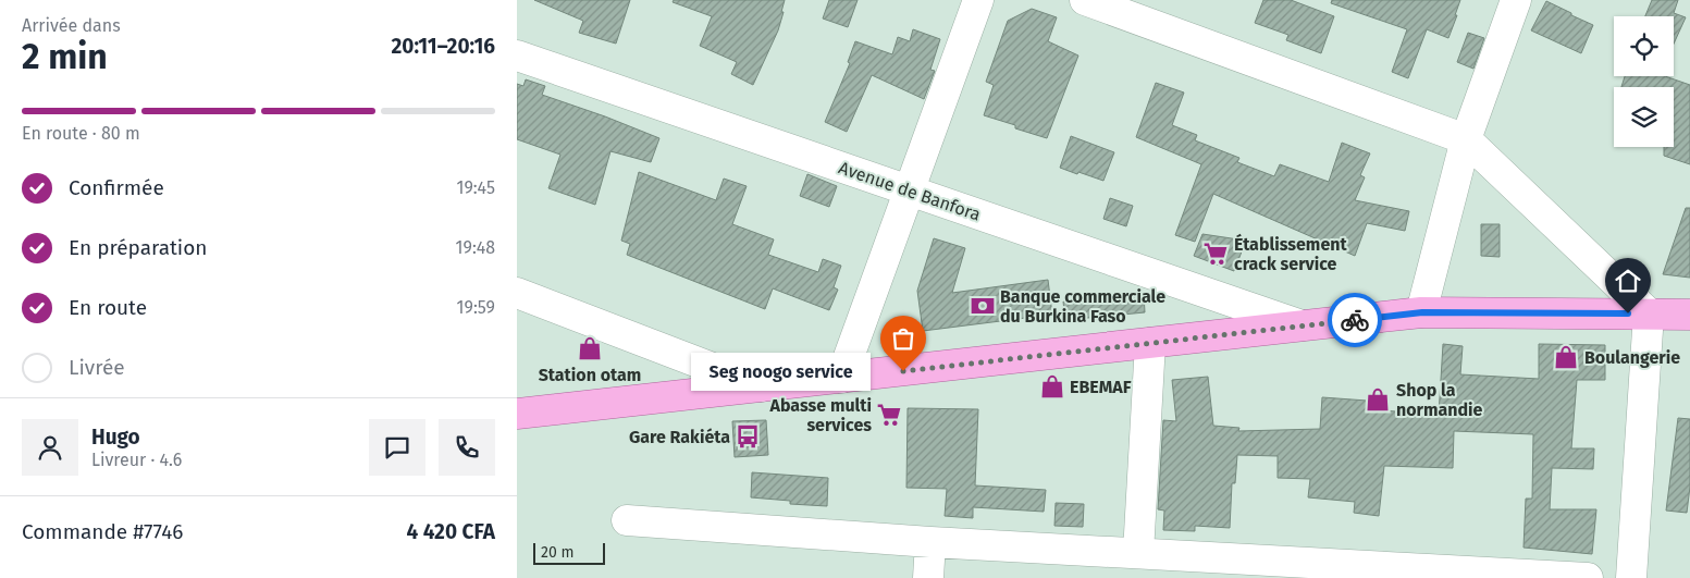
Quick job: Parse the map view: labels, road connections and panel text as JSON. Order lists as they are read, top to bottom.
{
  "streets": {
    "main road": ["Avenue de Banfora"]
  },
  "places": {
    "supermarket": ["Établissement crack service", "Abasse multi services"],
    "bank": ["Banque commerciale du Burkina Faso"],
    "shop": [
      "Station otam",
      "Boulangerie",
      "EBEMAF",
      "Shop la normandie"
    ],
    "other": ["Seg noogo service"],
    "bus stop": ["Gare Rakiéta"]
  },
  "scale_bar": "20 m",
  "page": {
    "heading": ["2 min", "Arrivée dans", "20:11–20:16"],
    "panel": [
      "Hugo",
      "Livreur · 4.6",
      "Commande #7746",
      "4 420 CFA"
    ],
    "bar": "En route · 80 m",
    "list": [
      ["Confirmée", "19:45"],
      ["En préparation", "19:48"],
      ["En route", "19:59"],
      "Livrée"
    ],
    "bubble": "Seg noogo service",
    "scale": "20 m"
  }
}
